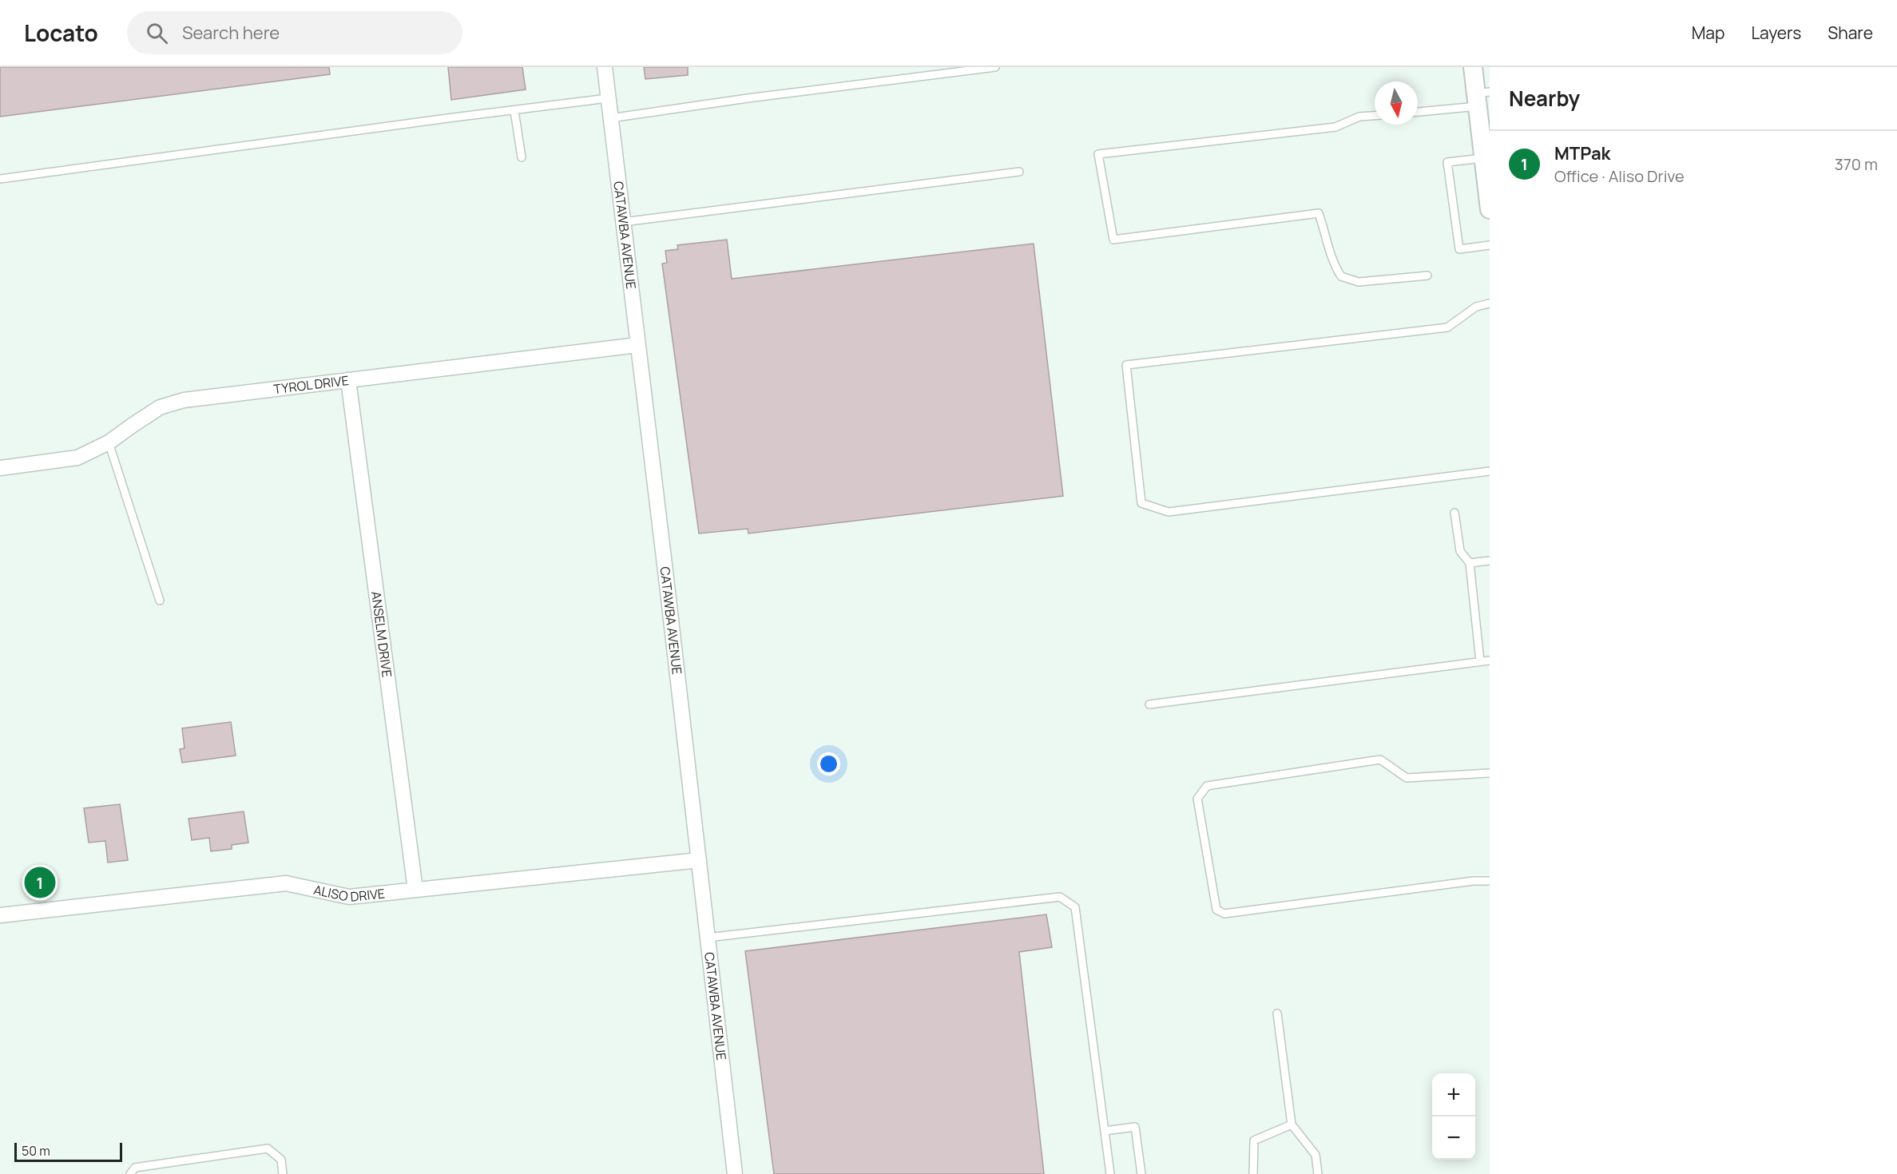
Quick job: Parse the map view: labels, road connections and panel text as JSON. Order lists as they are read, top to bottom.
{
  "streets": {
    "street": [
      "CATAWBA AVENUE",
      "TYROL DRIVE",
      "ANSELM DRIVE",
      "ALISO DRIVE"
    ]
  },
  "crossings": [
    ["CATAWBA AVENUE", "TYROL DRIVE"],
    ["CATAWBA AVENUE", "ALISO DRIVE"],
    ["TYROL DRIVE", "ANSELM DRIVE"],
    ["ANSELM DRIVE", "ALISO DRIVE"]
  ],
  "scale_bar": "50 m",
  "north": "bottom",
  "page": {
    "header": "Locato",
    "search": "Search here",
    "nav": ["Map", "Layers", "Share"],
    "heading": "Nearby",
    "list": [
      {
        "mark": "1",
        "name": "MTPak",
        "note": "Office · Aliso Drive",
        "value": "370 m"
      }
    ],
    "pins": "1",
    "map_buttons": ["+", "−"],
    "scale": "50 m"
  }
}
